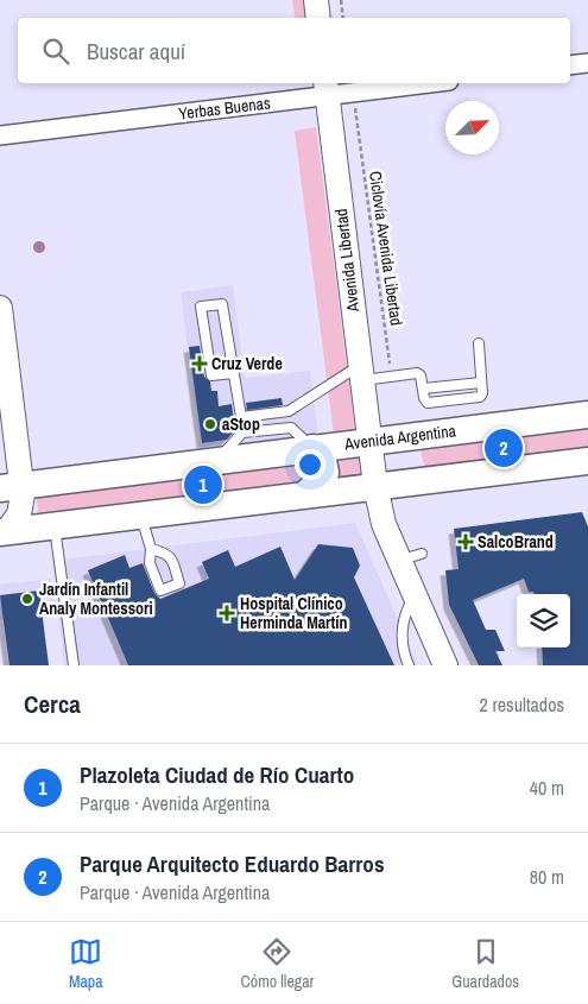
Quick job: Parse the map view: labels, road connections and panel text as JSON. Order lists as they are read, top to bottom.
{
  "streets": {
    "main road": ["Avenida Libertad", "Avenida Argentina"],
    "street": ["Yerbas Buenas"],
    "path": ["Ciclovía Avenida Libertad"]
  },
  "crossings": [
    ["Yerbas Buenas", "Ciclovía Avenida Libertad"],
    ["Yerbas Buenas", "Avenida Libertad"],
    ["Avenida Libertad", "Avenida Argentina"]
  ],
  "places": {
    "health": ["Cruz Verde", "SalcoBrand", "Hospital Clínico Herminda Martín"],
    "other": ["aStop", "Jardín Infantil Analy Montessori"]
  },
  "north": "top right",
  "page": {
    "search": "Buscar aquí",
    "pins": ["2", "1"],
    "heading": ["Cerca", "2 resultados"],
    "list": [
      {
        "mark": "1",
        "name": "Plazoleta Ciudad de Río Cuarto",
        "note": "Parque · Avenida Argentina",
        "value": "40 m"
      },
      {
        "mark": "2",
        "name": "Parque Arquitecto Eduardo Barros",
        "note": "Parque · Avenida Argentina",
        "value": "80 m"
      }
    ],
    "nav": ["Mapa", "Cómo llegar", "Guardados"]
  }
}
